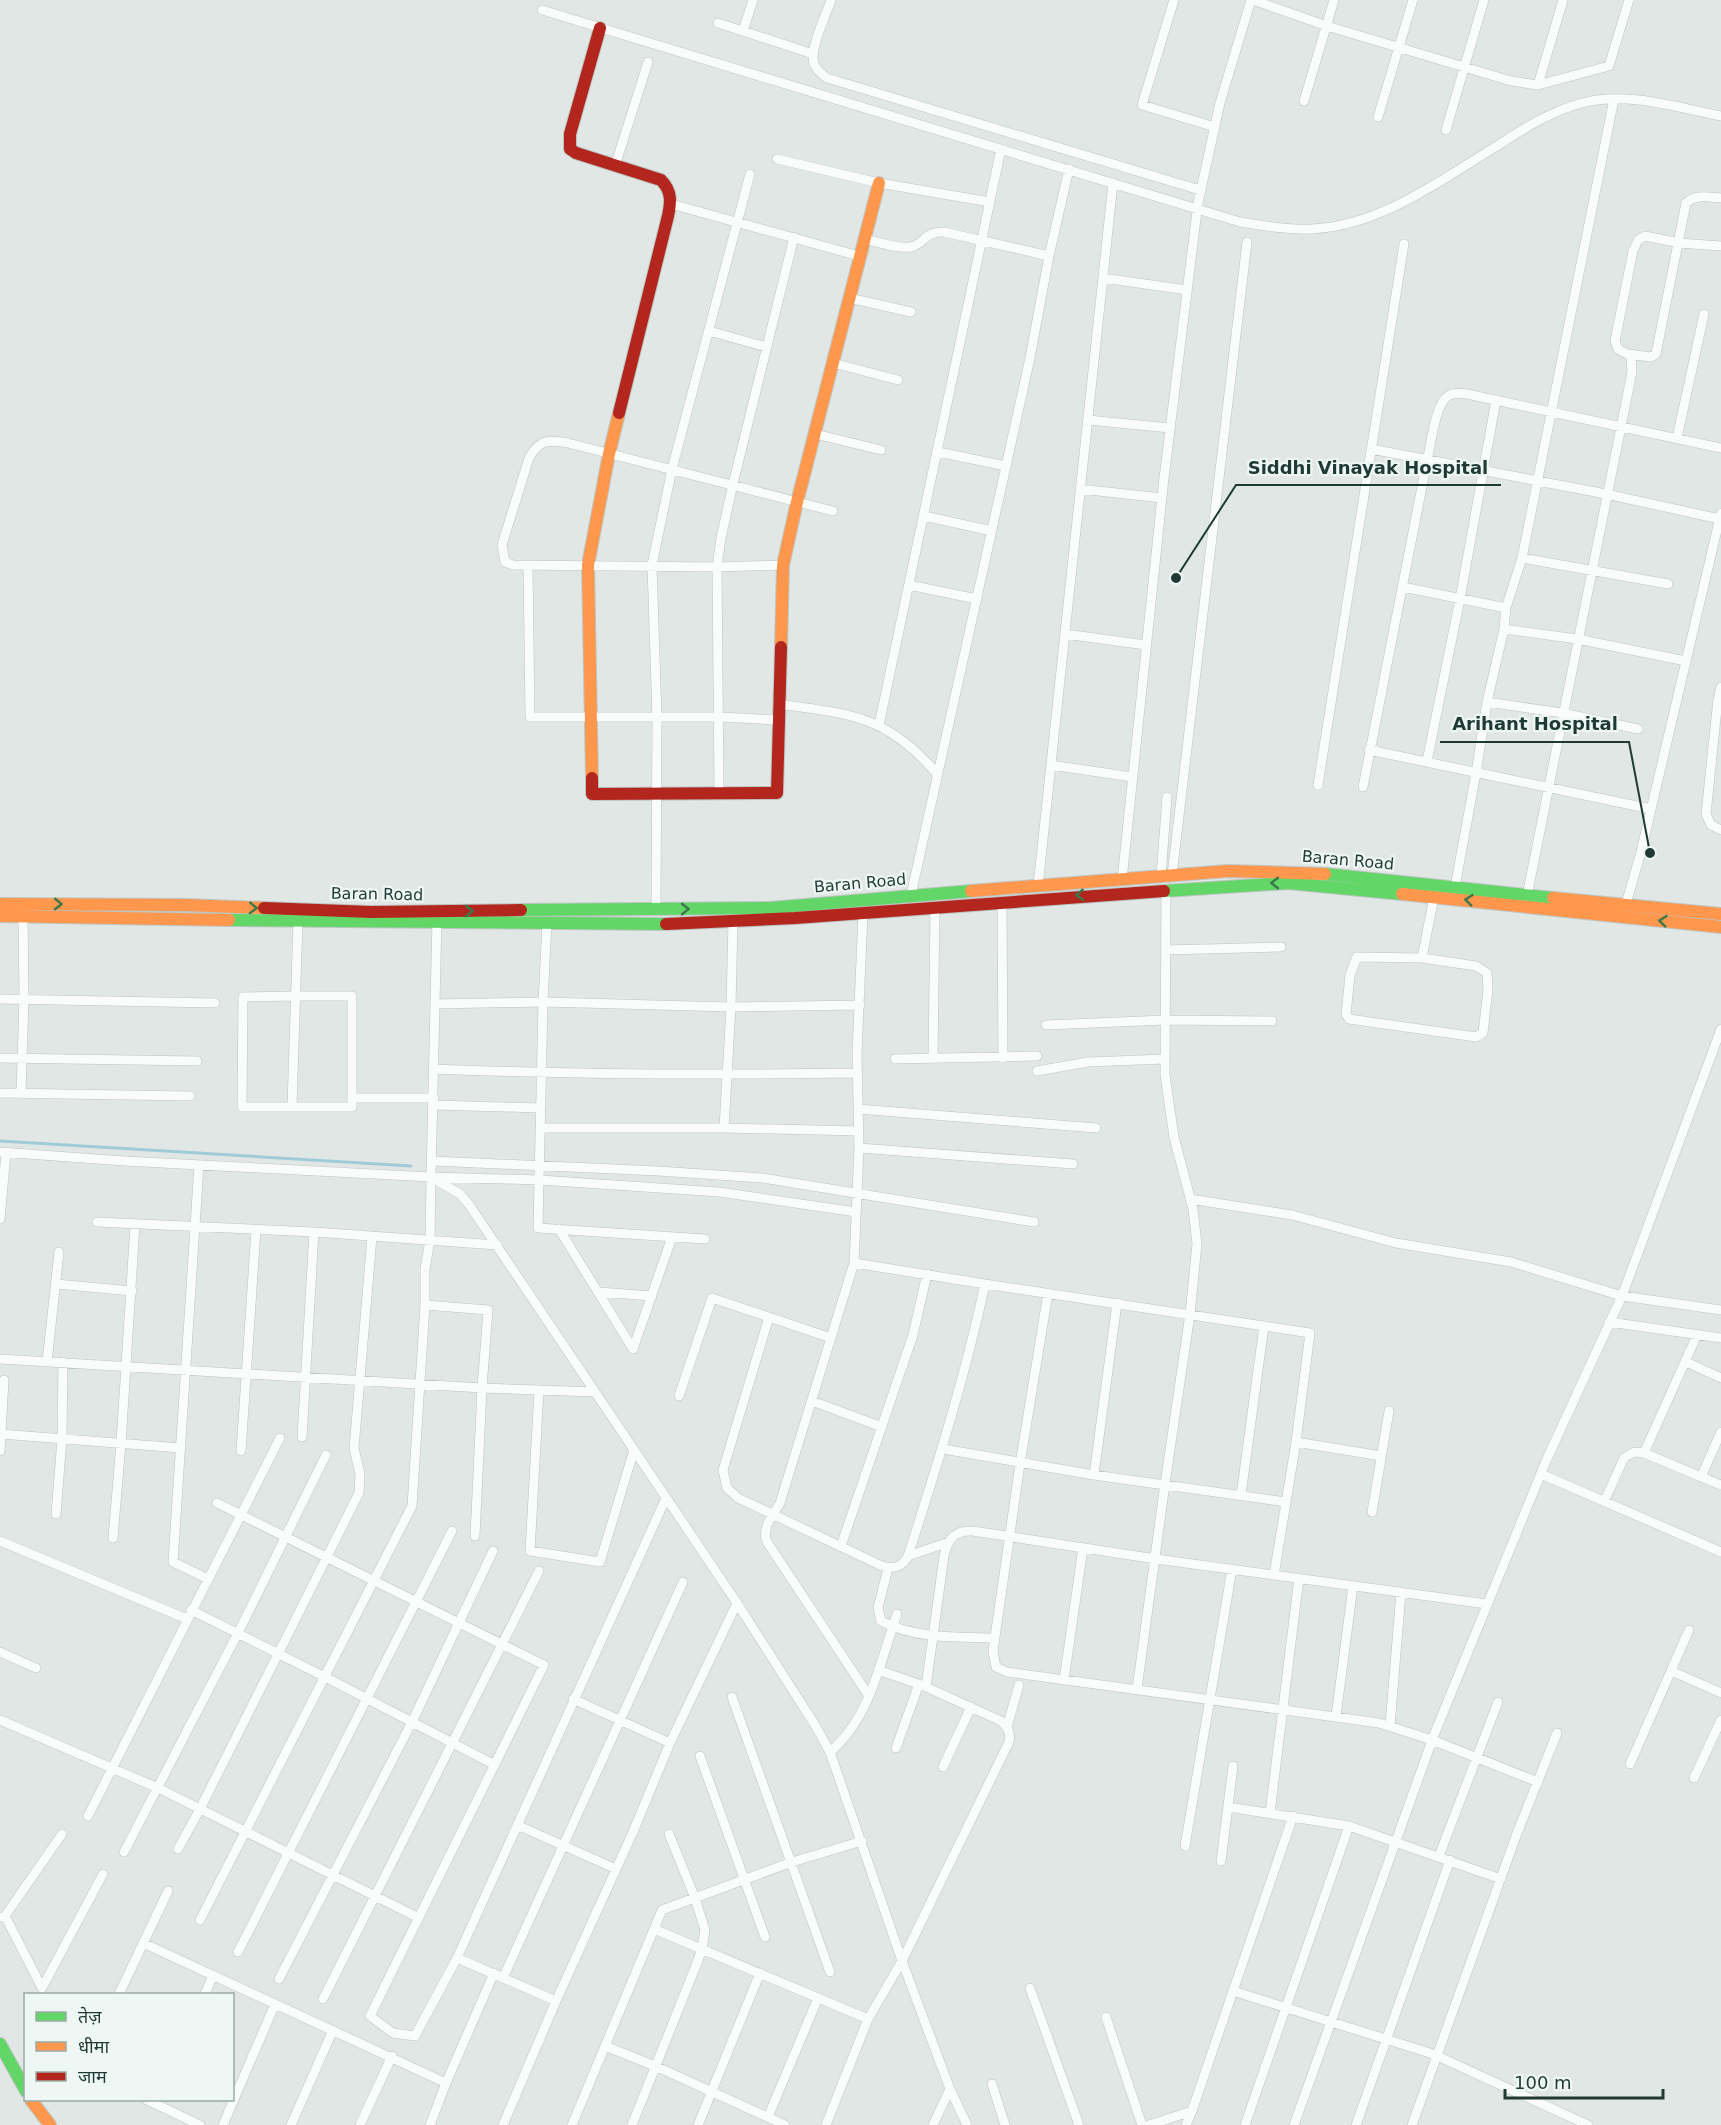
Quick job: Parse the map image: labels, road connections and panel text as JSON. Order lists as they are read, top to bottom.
{
  "streets": {
    "main road": ["Baran Road"]
  },
  "places": ["Siddhi Vinayak Hospital", "Arihant Hospital"],
  "legend": ["तेज़", "धीमा", "जाम"],
  "scale_bar": "100 m"
}
